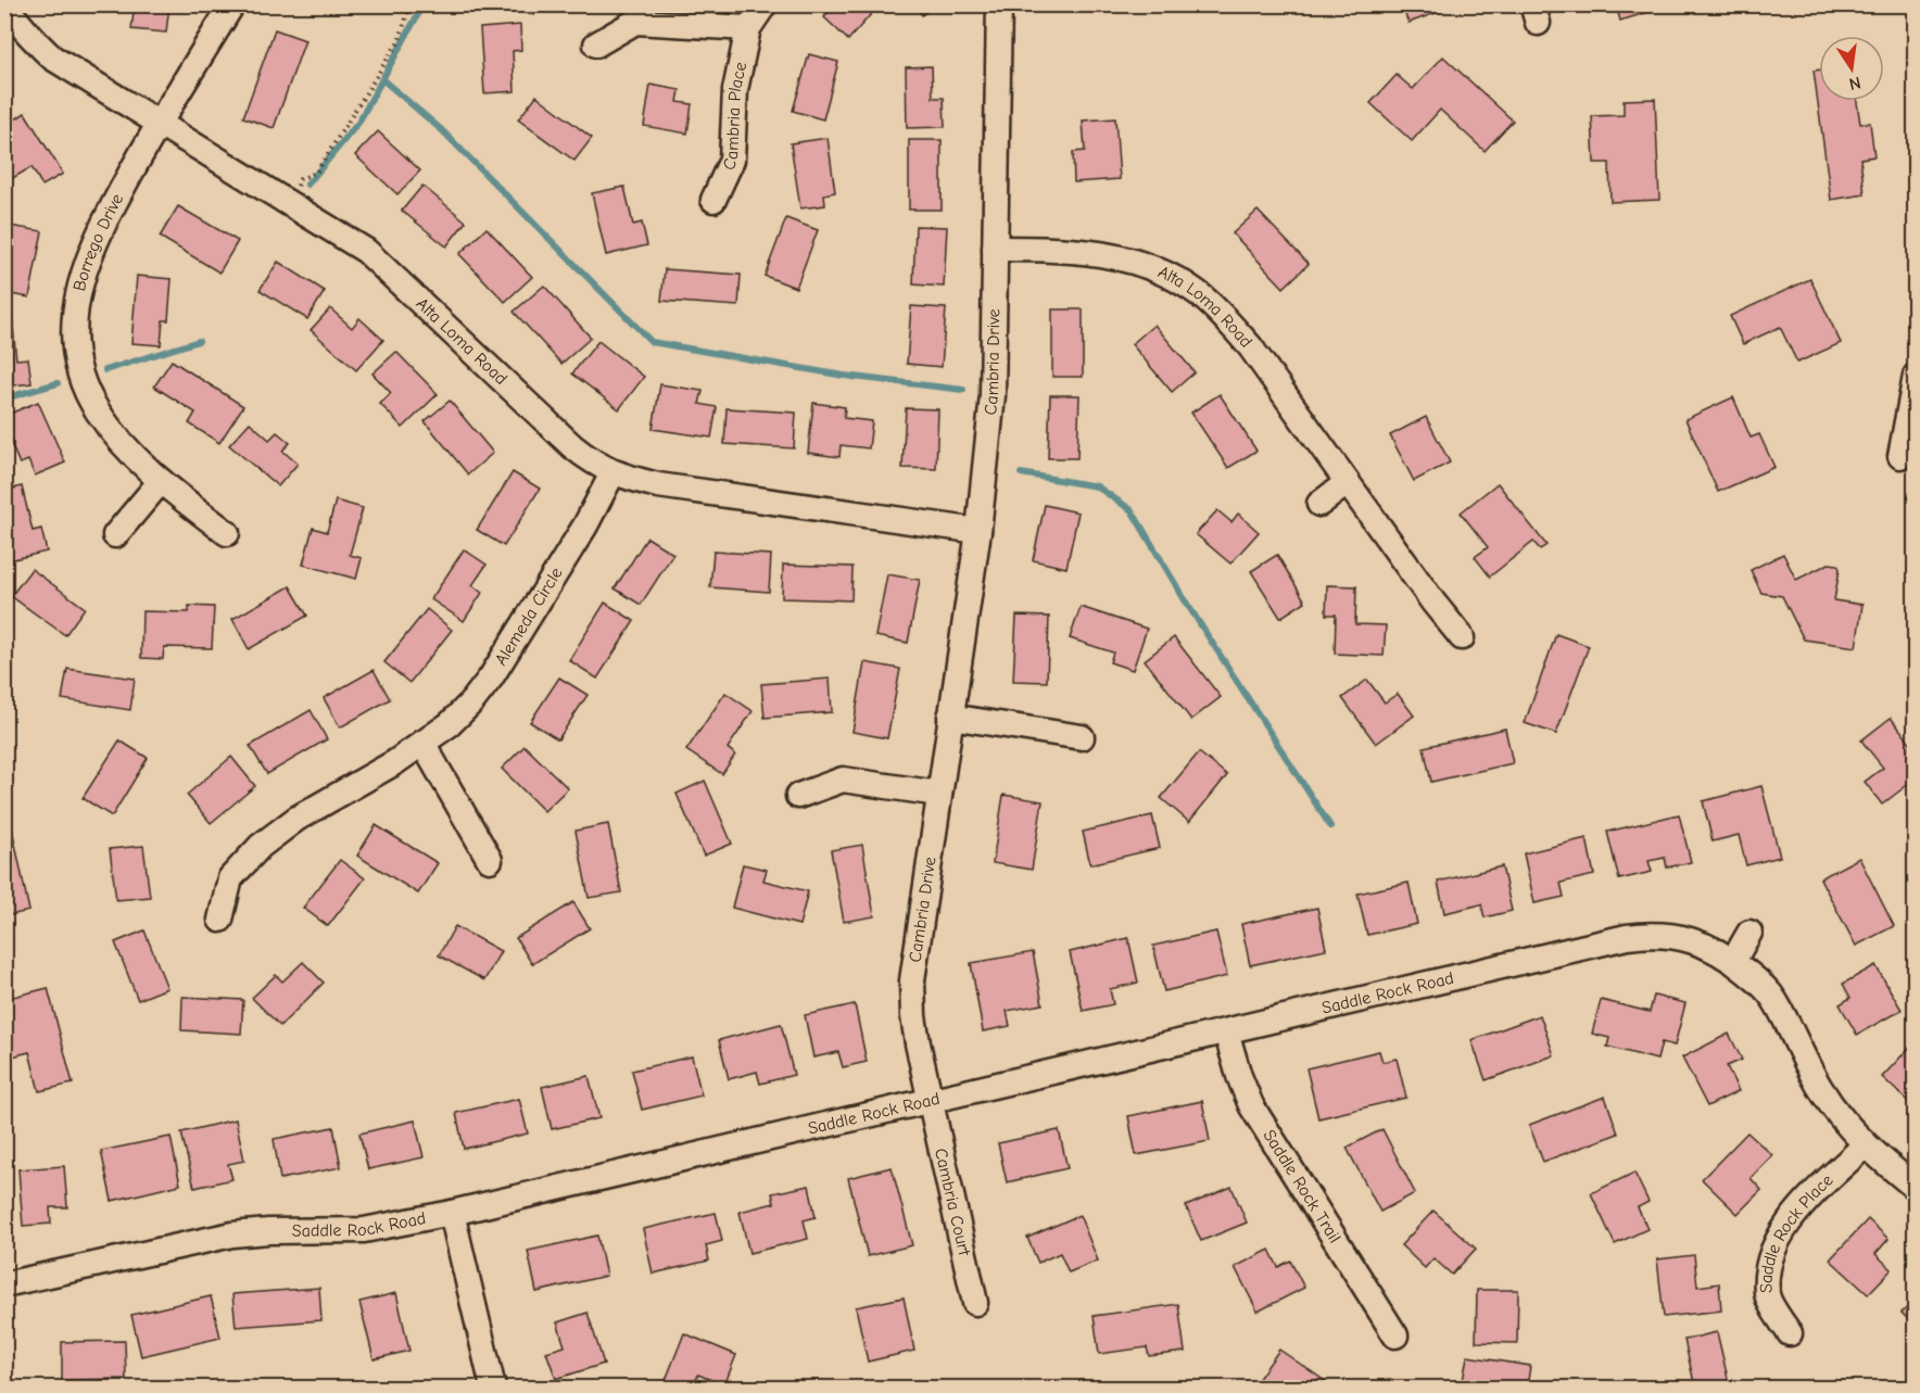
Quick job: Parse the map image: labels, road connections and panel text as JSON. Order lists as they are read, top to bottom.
{
  "streets": {
    "street": [
      "Cambria Place",
      "Borrego Drive",
      "Alta Loma Road",
      "Cambria Drive",
      "Alemeda Circle",
      "Saddle Rock Road",
      "Saddle Rock Trail",
      "Cambria Court",
      "Saddle Rock Place"
    ]
  },
  "crossings": [
    ["Borrego Drive", "Alta Loma Road"],
    ["Alta Loma Road", "Cambria Drive"],
    ["Alta Loma Road", "Alemeda Circle"],
    ["Cambria Drive", "Saddle Rock Road"],
    ["Cambria Drive", "Cambria Court"],
    ["Saddle Rock Road", "Saddle Rock Trail"],
    ["Saddle Rock Road", "Cambria Court"],
    ["Saddle Rock Road", "Saddle Rock Place"]
  ],
  "north": "bottom"
}
